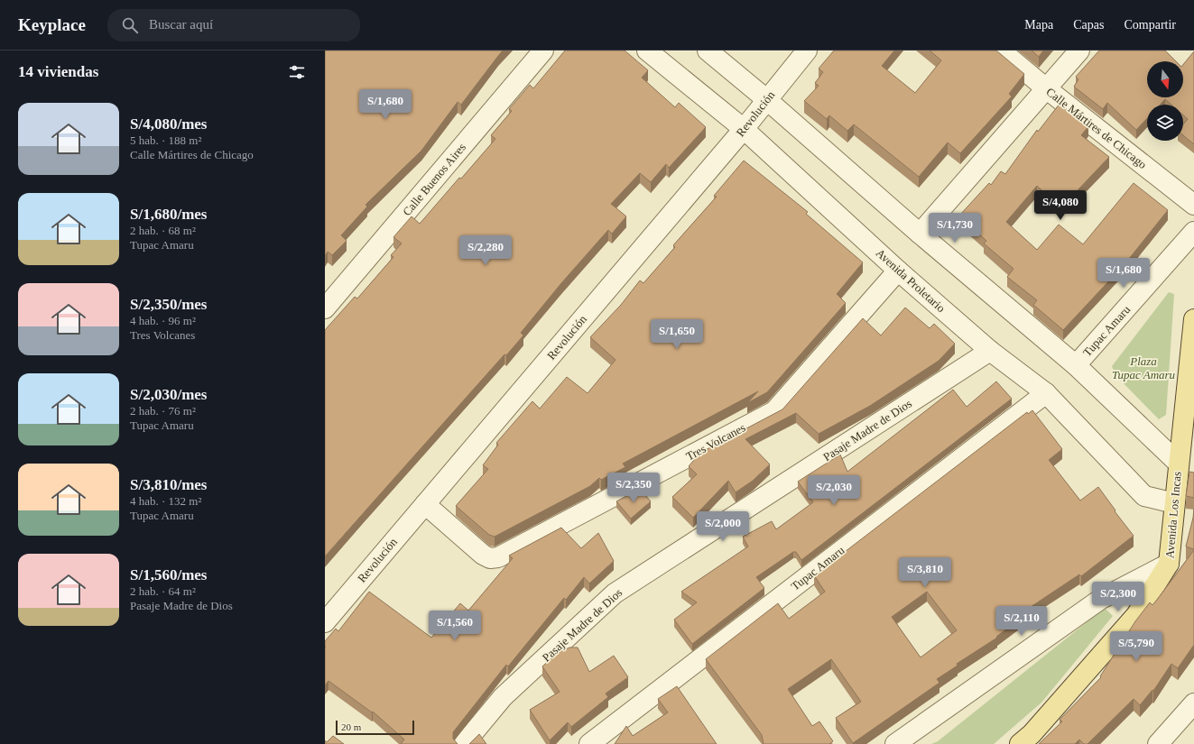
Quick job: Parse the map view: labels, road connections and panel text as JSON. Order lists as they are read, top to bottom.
{
  "streets": {
    "main road": ["Avenida Los Incas"],
    "street": [
      "Revolución",
      "Calle Mártires de Chicago",
      "Calle Buenos Aires",
      "Avenida Proletario",
      "Tupac Amaru",
      "Pasaje Madre de Dios",
      "Tres Volcanes"
    ]
  },
  "crossings": [
    ["Revolución", "Avenida Proletario"],
    ["Revolución", "Tres Volcanes"],
    ["Avenida Proletario", "Tupac Amaru"],
    ["Avenida Proletario", "Pasaje Madre de Dios"],
    ["Avenida Proletario", "Tres Volcanes"],
    ["Avenida Proletario", "Avenida Los Incas"]
  ],
  "parks": ["Plaza Tupac Amaru"],
  "scale_bar": "20 m",
  "north": "bottom",
  "page": {
    "header": "Keyplace",
    "search": "Buscar aquí",
    "nav": ["Mapa", "Capas", "Compartir"],
    "heading": "14 viviendas",
    "price": [
      "S/1,680",
      "S/4,080",
      "S/1,730",
      "S/2,280",
      "S/1,680",
      "S/1,650",
      "S/2,350",
      "S/2,030",
      "S/2,000",
      "S/3,810",
      "S/2,300",
      "S/2,110",
      "S/1,560",
      "S/5,790"
    ],
    "list": [
      {
        "name": "S/4,080/mes",
        "note": "5 hab. · 188 m² · Calle Mártires de Chicago"
      },
      {
        "name": "S/1,680/mes",
        "note": "2 hab. · 68 m² · Tupac Amaru"
      },
      {
        "name": "S/2,350/mes",
        "note": "4 hab. · 96 m² · Tres Volcanes"
      },
      {
        "name": "S/2,030/mes",
        "note": "2 hab. · 76 m² · Tupac Amaru"
      },
      {
        "name": "S/3,810/mes",
        "note": "4 hab. · 132 m² · Tupac Amaru"
      },
      {
        "name": "S/1,560/mes",
        "note": "2 hab. · 64 m² · Pasaje Madre de Dios"
      }
    ],
    "scale": "20 m"
  }
}
